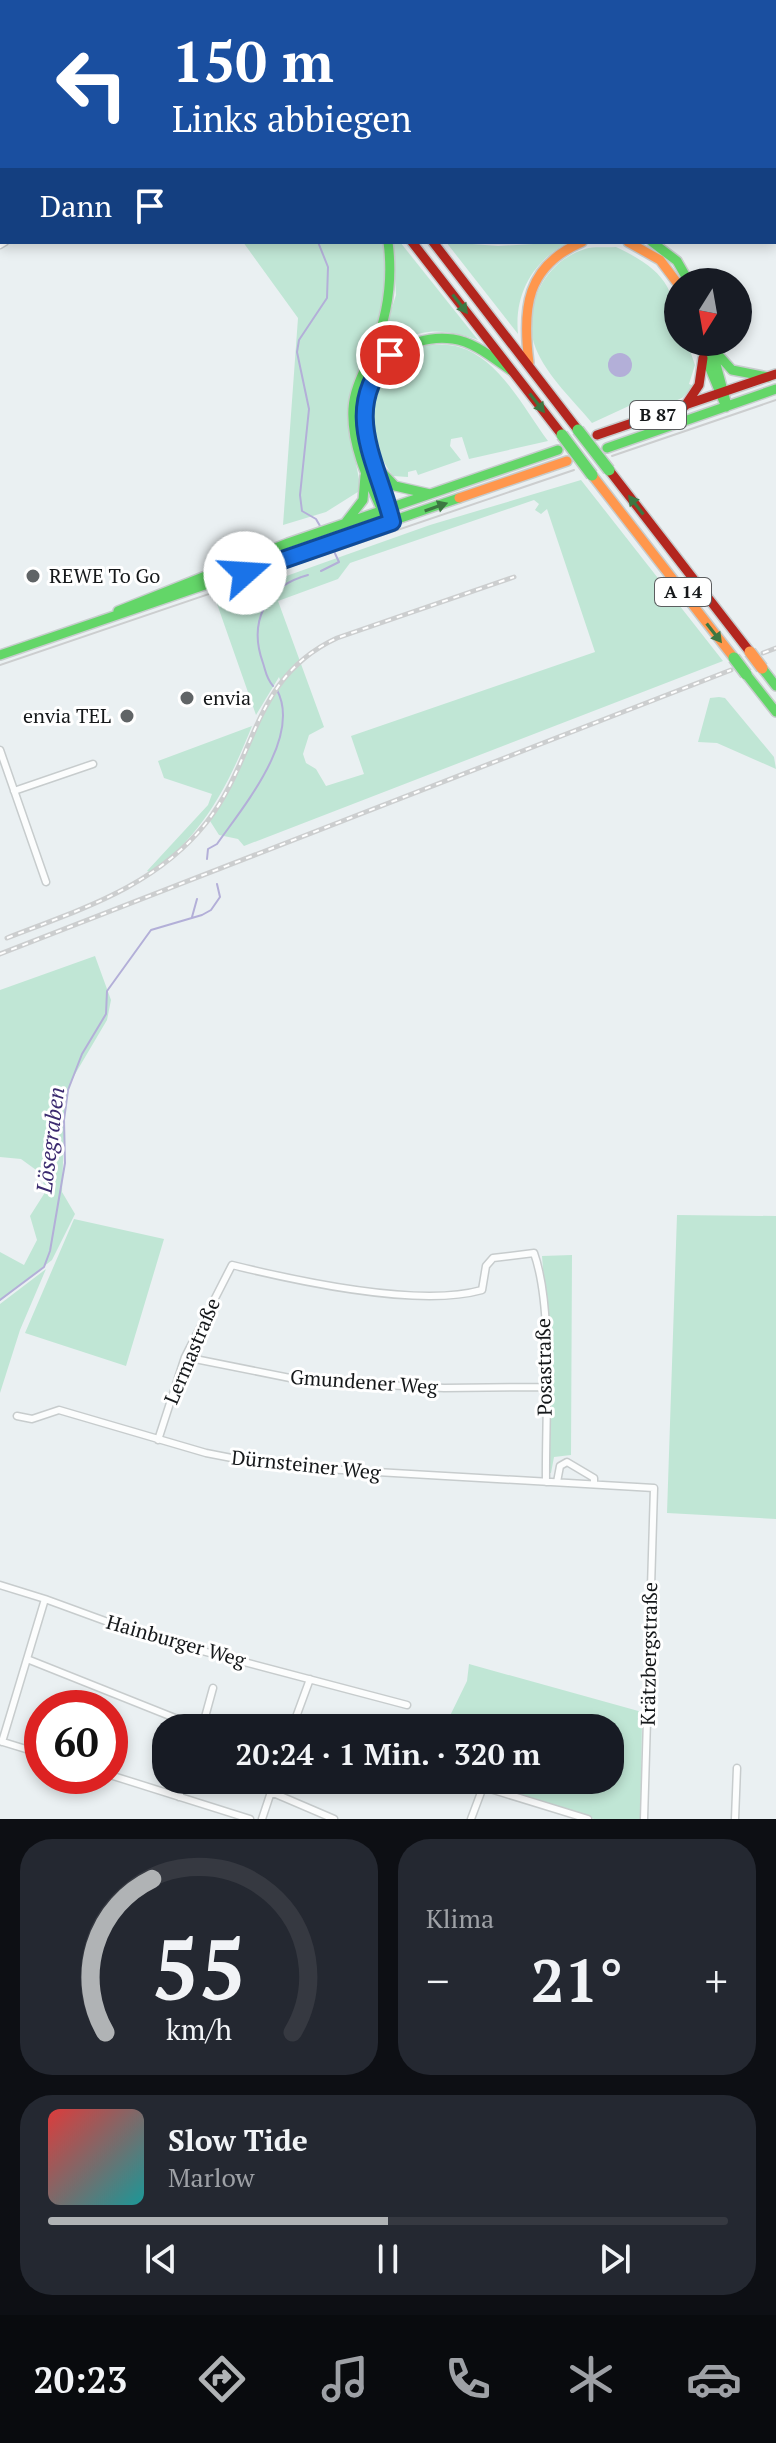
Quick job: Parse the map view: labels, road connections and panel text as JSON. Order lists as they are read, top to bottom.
{
  "streets": {
    "main road": ["B 87", "A 14"],
    "street": [
      "Lermastraße",
      "Posastraße",
      "Gmundener Weg",
      "Dürnsteiner Weg",
      "Hainburger Weg",
      "Krätzbergstraße"
    ]
  },
  "crossings": [
    ["Lermastraße", "Posastraße"],
    ["Lermastraße", "Gmundener Weg"],
    ["Lermastraße", "Dürnsteiner Weg"],
    ["Posastraße", "Gmundener Weg"],
    ["Posastraße", "Dürnsteiner Weg"],
    ["Dürnsteiner Weg", "Krätzbergstraße"]
  ],
  "water": ["Lösegraben"],
  "places": ["REWE To Go", "envia", "envia TEL"],
  "north": "bottom",
  "page": {
    "turn": ["150 m", "Links abbiegen"],
    "then": "Dann",
    "limit": "60",
    "trip": "20:24 · 1 Min. · 320 m",
    "tile": "Klima",
    "heat": ["−", "21°", "+"],
    "song": ["Slow Tide", "Marlow"],
    "tabs": "20:23",
    "gauge": ["55", "km/h"]
  }
}
